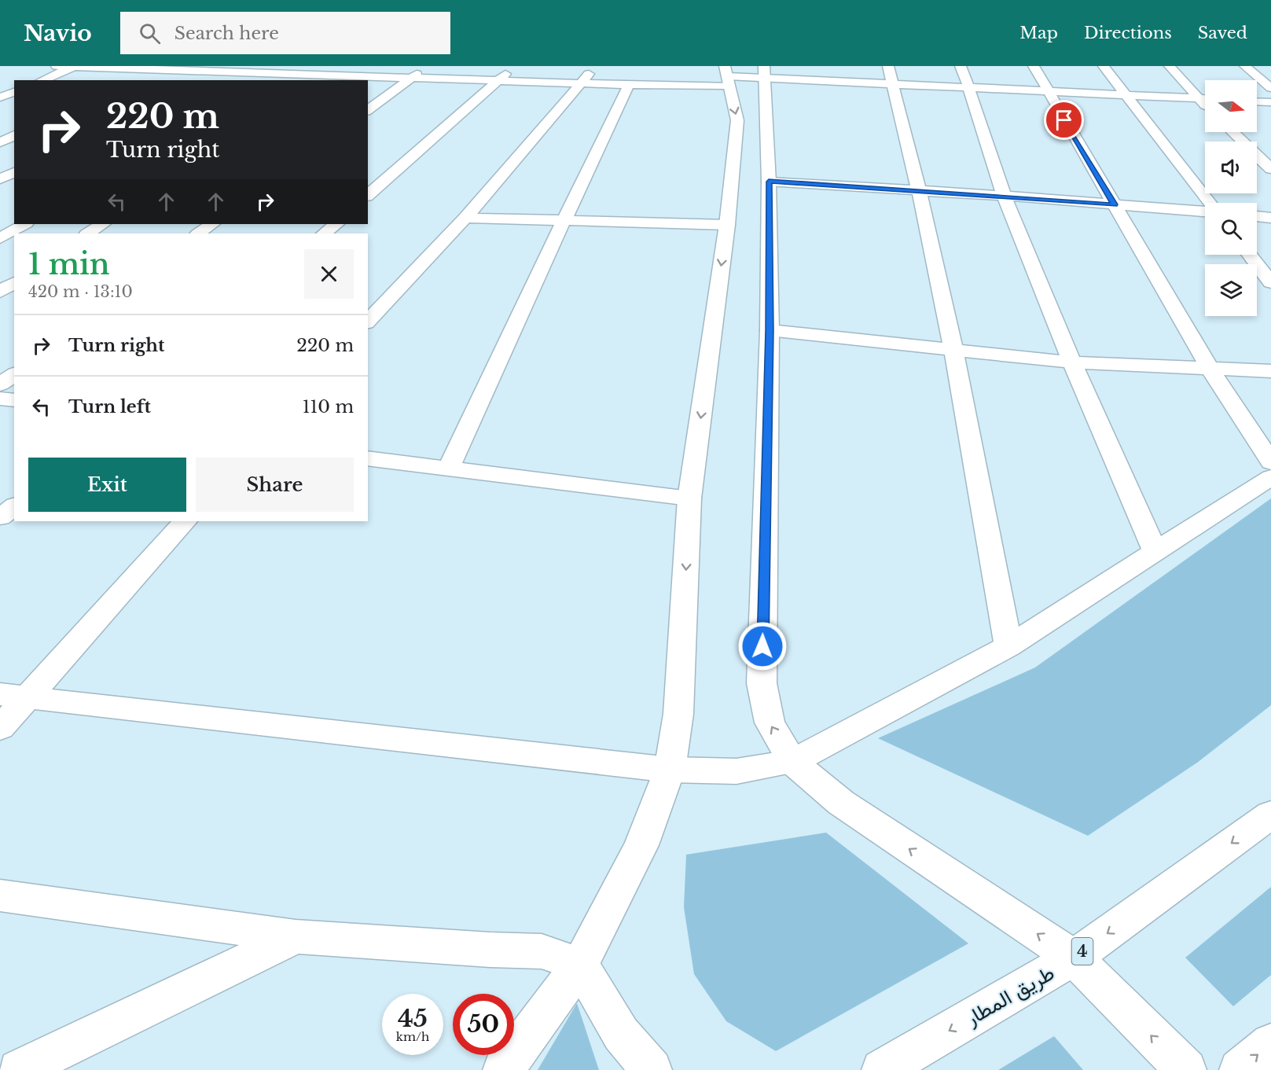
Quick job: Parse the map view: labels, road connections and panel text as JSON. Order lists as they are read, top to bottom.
{
  "streets": {
    "main road": ["4", "طريق المطار"]
  },
  "one_way": ["طريق المطار"],
  "north": "right",
  "page": {
    "header": "Navio",
    "search": "Search here",
    "nav": ["Map", "Directions", "Saved"],
    "turn": ["220 m", "Turn right"],
    "heading": ["1 min", "420 m · 13:10"],
    "list": [
      {
        "name": "Turn right",
        "value": "220 m"
      },
      {
        "name": "Turn left",
        "value": "110 m"
      }
    ],
    "buttons": ["Exit", "Share"],
    "speed": "45 km/h",
    "limit": "50"
  }
}
